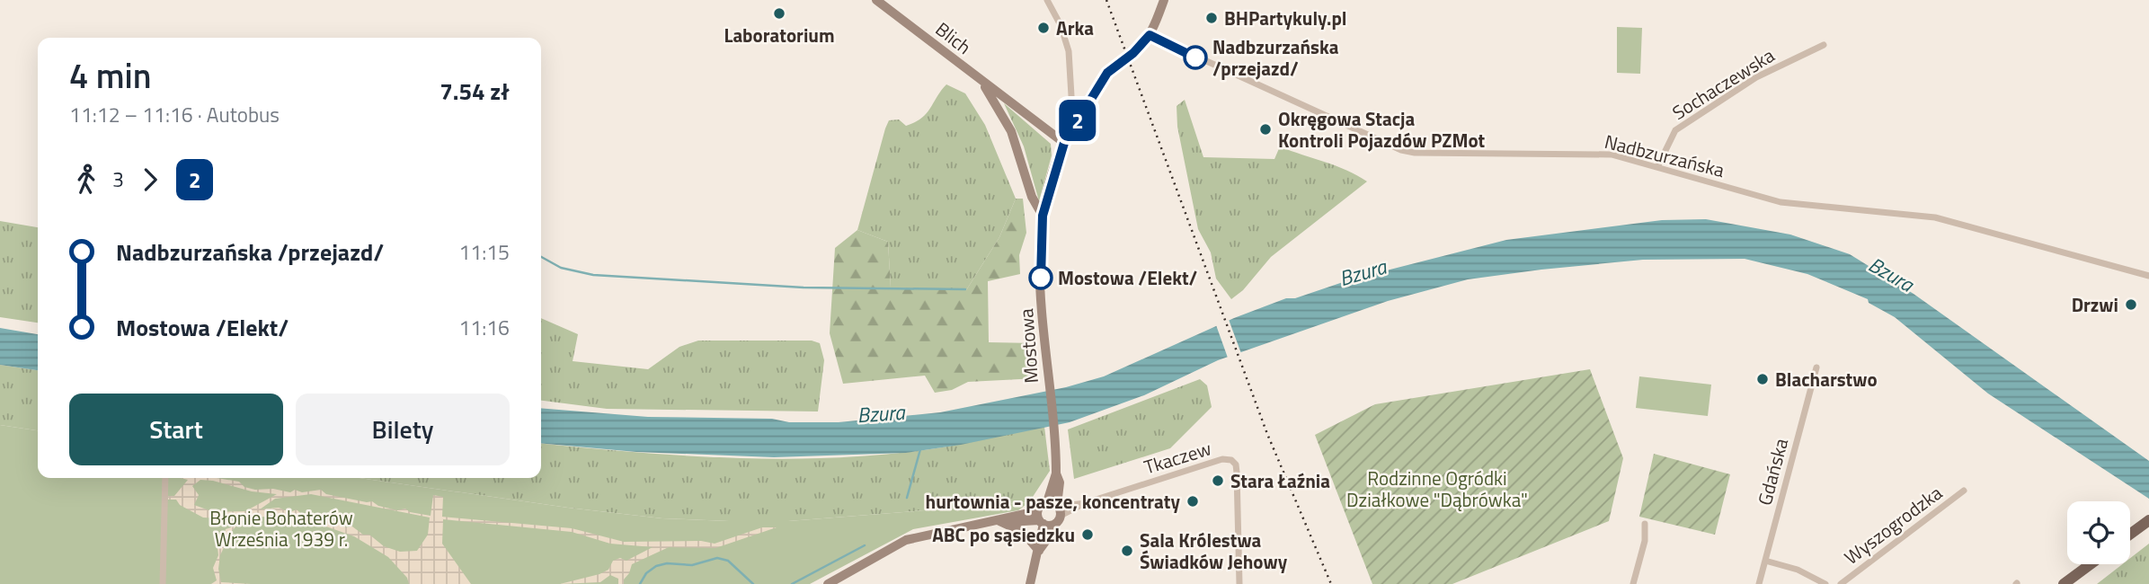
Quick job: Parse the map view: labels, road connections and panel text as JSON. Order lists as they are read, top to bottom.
{
  "streets": {
    "street": [
      "Blich",
      "Sochaczewska",
      "Nadbzurzańska",
      "Mostowa",
      "Tkaczew",
      "Gdańska",
      "Wyszogrodzka"
    ]
  },
  "crossings": [
    ["Blich", "Mostowa"],
    ["Sochaczewska", "Nadbzurzańska"],
    ["Nadbzurzańska", "Mostowa"],
    ["Mostowa", "Tkaczew"]
  ],
  "water": ["Bzura"],
  "parks": ["Rodzinne Ogródki Działkowe \"Dąbrówka\"", "Błonie Bohaterów Września 1939 r."],
  "places": [
    "Laboratorium",
    "BHPartykuly.pl",
    "Arka",
    "Nadbzurzańska /przejazd/",
    "Okręgowa Stacja Kontroli Pojazdów PZMot",
    "Mostowa /Elekt/",
    "Drzwi",
    "Blacharstwo",
    "Stara Łaźnia",
    "hurtownia - pasze, koncentraty",
    "ABC po sąsiedzku",
    "Sala Królestwa Świadków Jehowy"
  ],
  "lines": ["bus line 2"],
  "page": {
    "on_map": "2",
    "heading": ["4 min", "11:12 – 11:16 · Autobus", "7.54 zł"],
    "legs": ["3", "2"],
    "list": [
      {
        "name": "Nadbzurzańska /przejazd/",
        "value": "11:15"
      },
      {
        "name": "Mostowa /Elekt/",
        "value": "11:16"
      }
    ],
    "buttons": ["Start", "Bilety"]
  }
}
